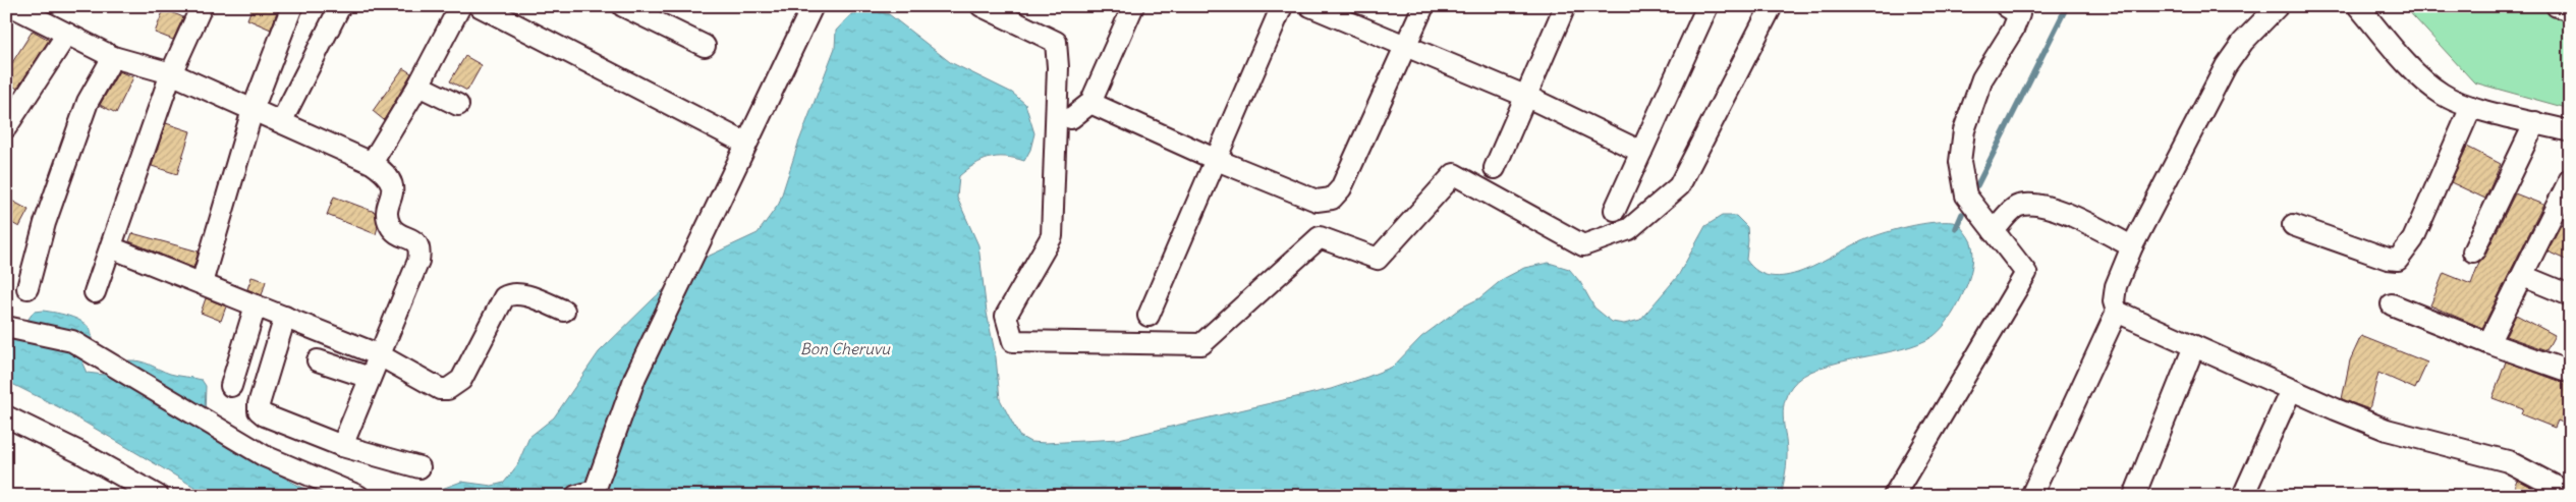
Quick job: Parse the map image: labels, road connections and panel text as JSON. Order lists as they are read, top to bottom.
{
  "water": ["Bon Cheruvu"]
}
